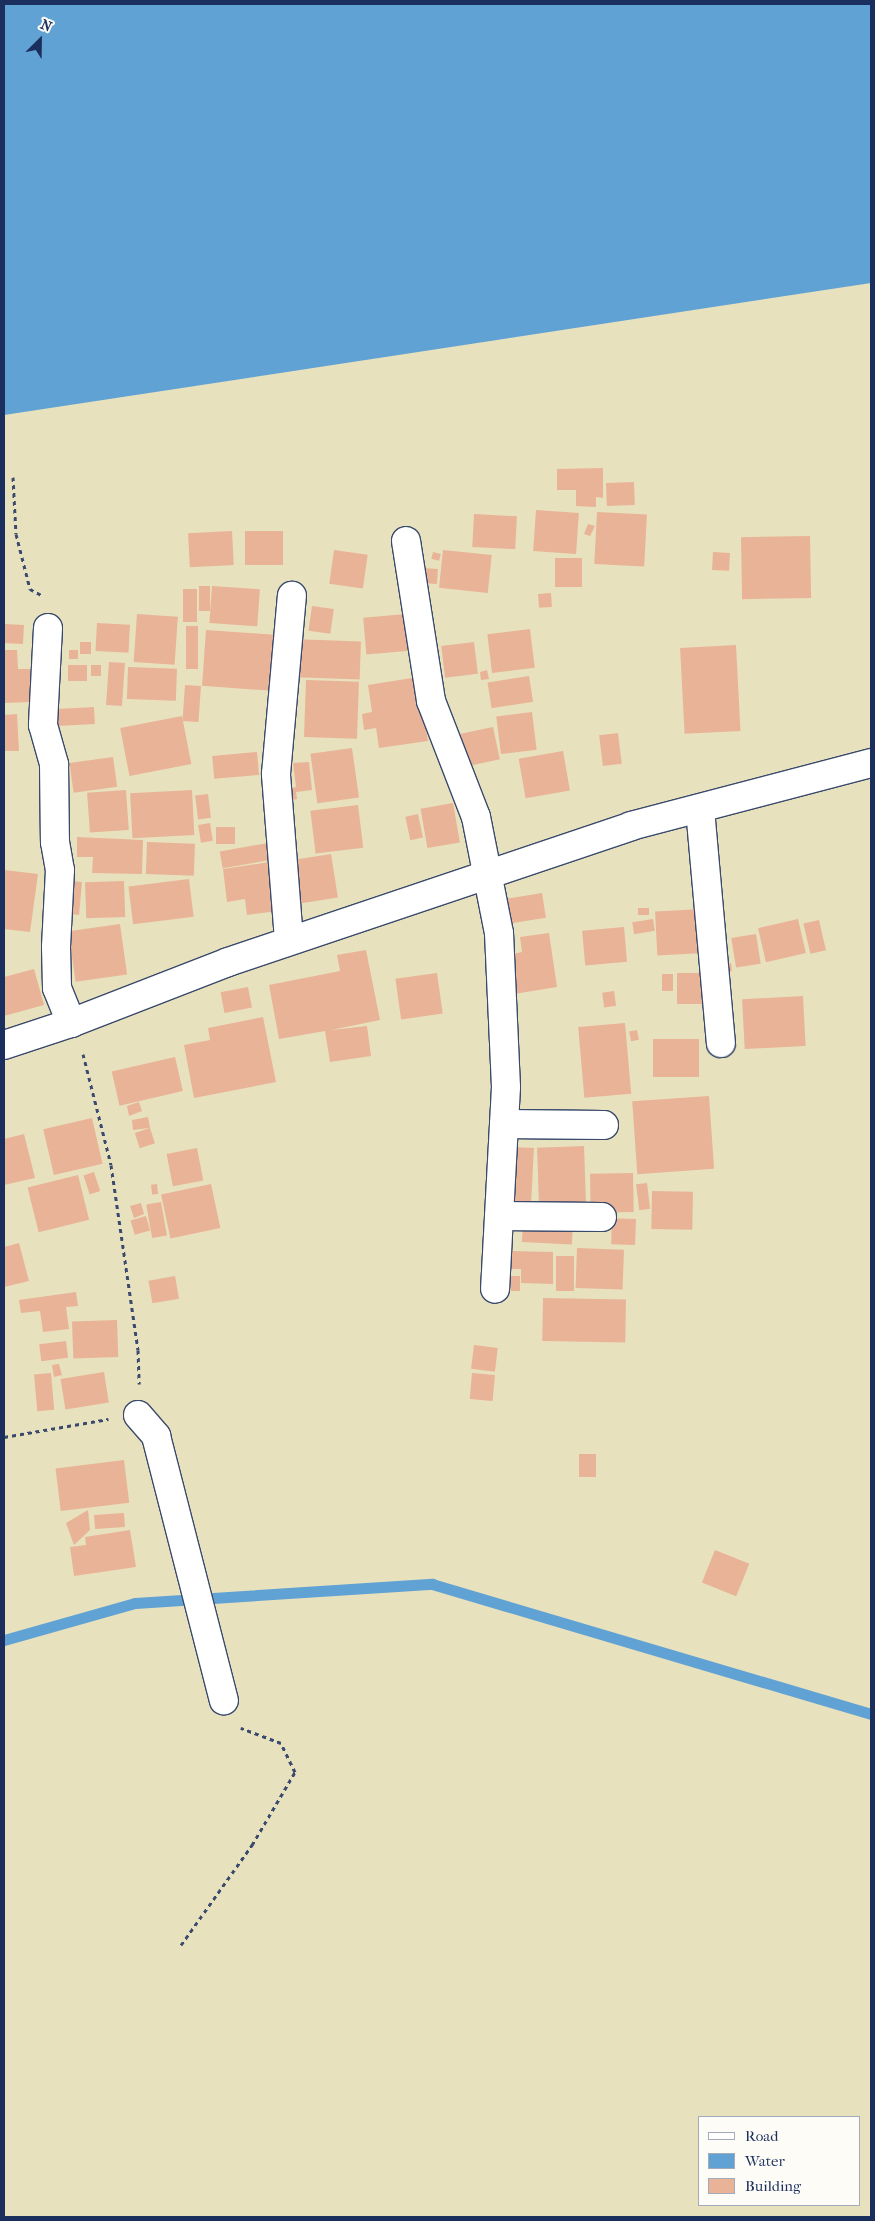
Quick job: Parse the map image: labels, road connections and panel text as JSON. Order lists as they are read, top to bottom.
{
  "legend": ["Road", "Water", "Building"],
  "north": "top right"
}
